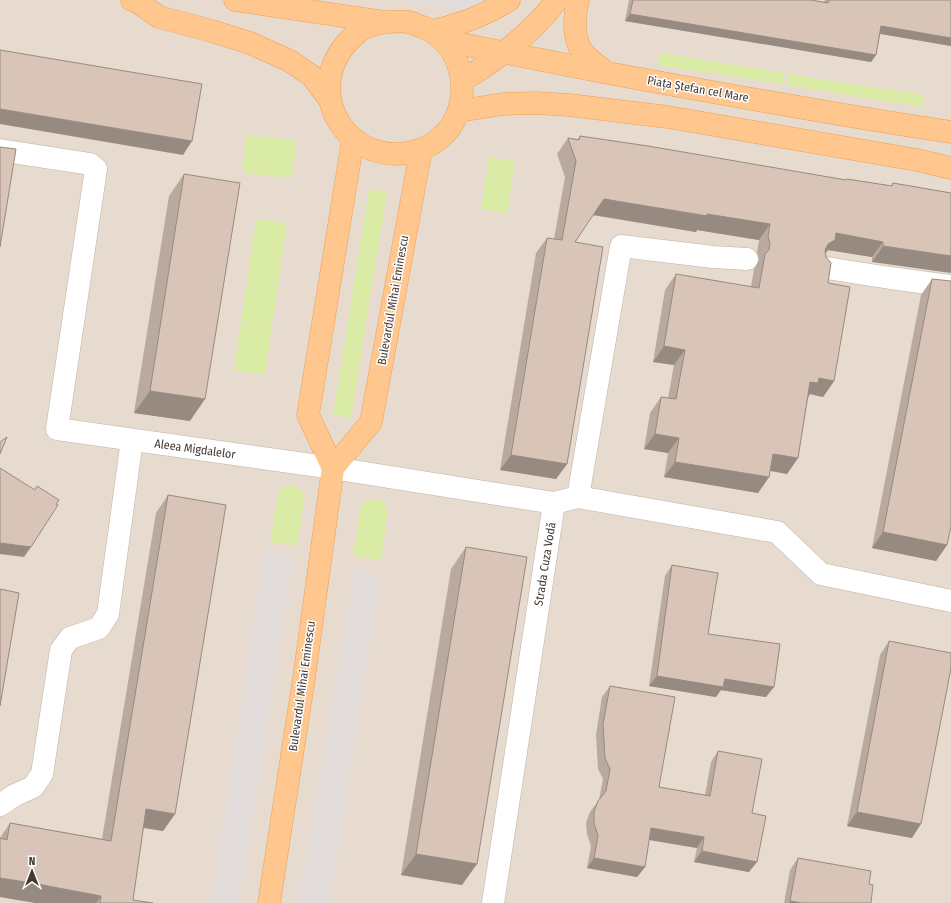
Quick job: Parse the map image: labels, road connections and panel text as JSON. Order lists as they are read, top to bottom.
{
  "streets": {
    "main road": ["Piața Ștefan cel Mare", "Bulevardul Mihai Eminescu"],
    "street": ["Aleea Migdalelor", "Strada Cuza Vodă"]
  },
  "crossings": [
    ["Piața Ștefan cel Mare", "Bulevardul Mihai Eminescu"],
    ["Bulevardul Mihai Eminescu", "Aleea Migdalelor"],
    ["Aleea Migdalelor", "Strada Cuza Vodă"]
  ],
  "north": "top"
}
